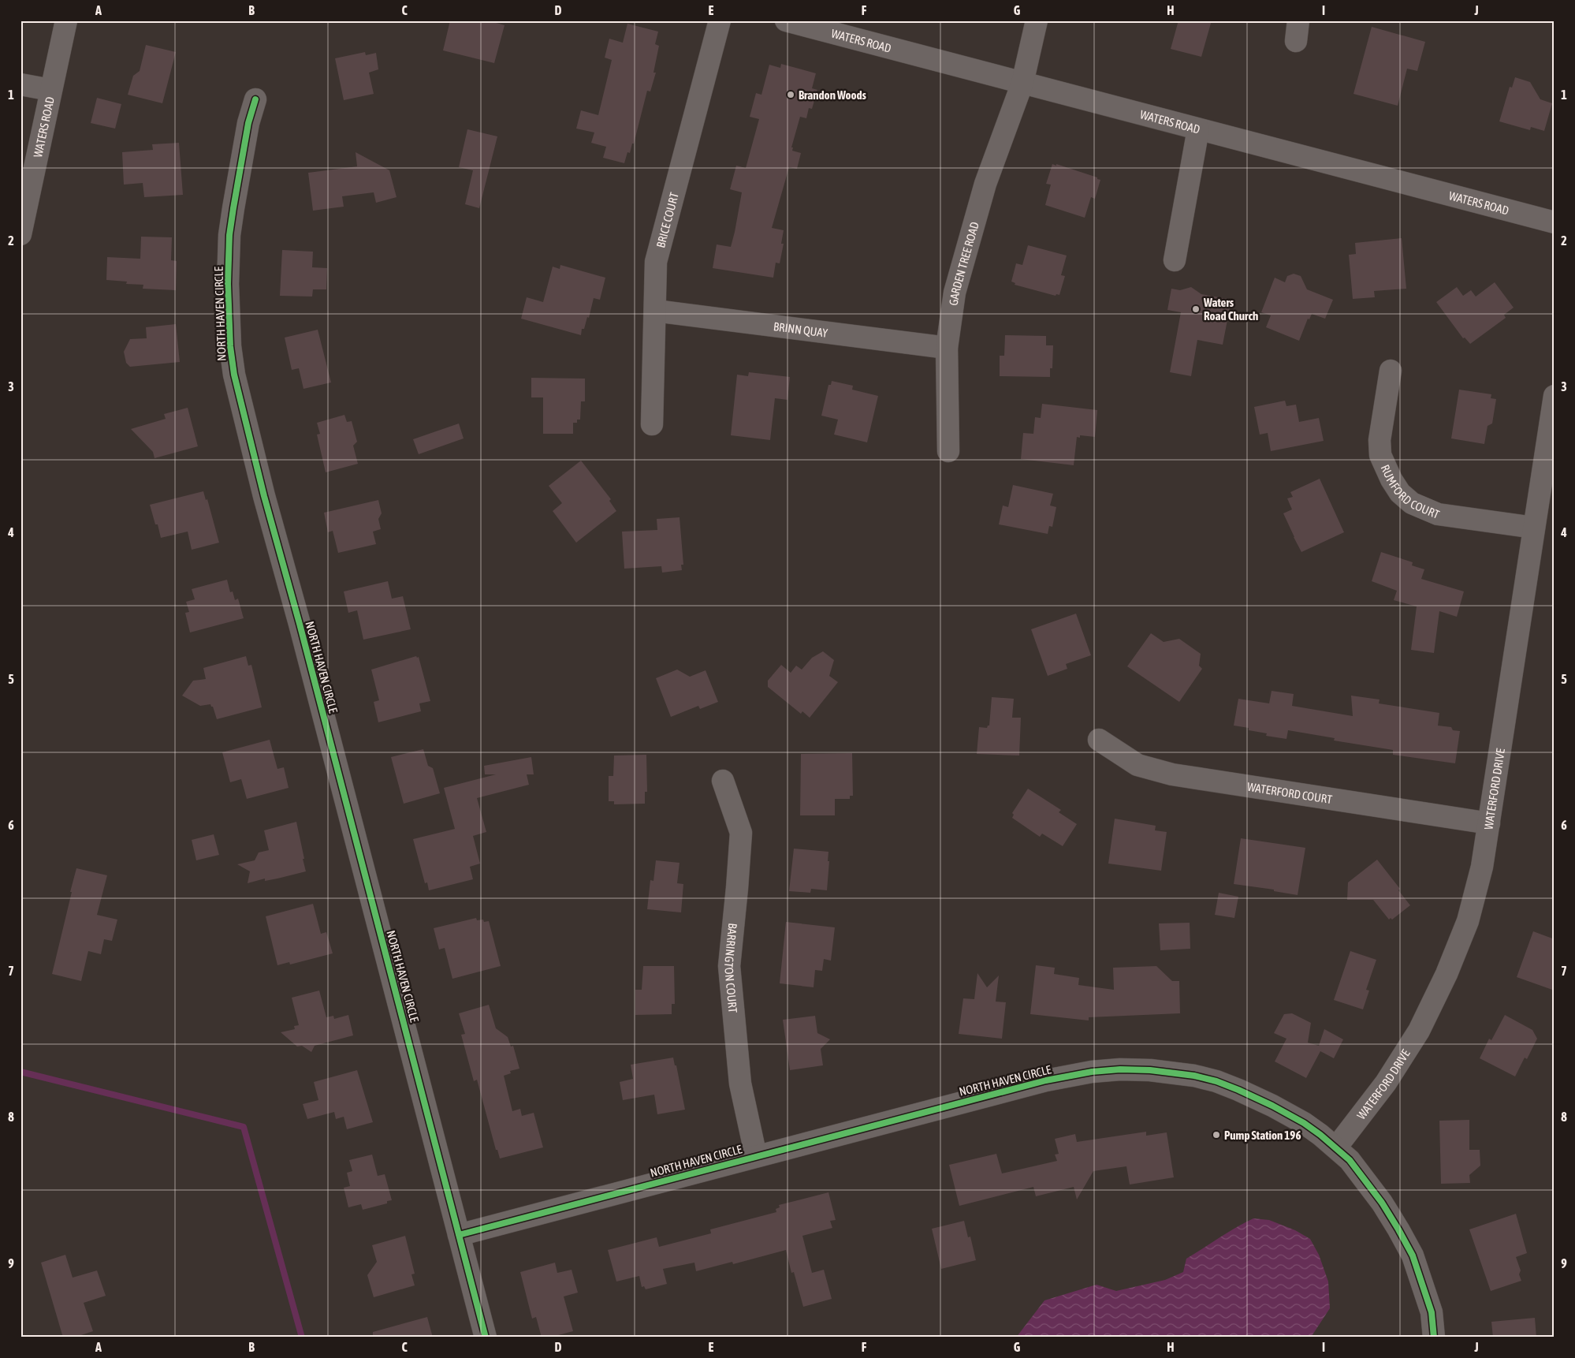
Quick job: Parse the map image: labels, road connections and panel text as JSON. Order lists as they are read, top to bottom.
{
  "streets": {
    "street": [
      "WATERS ROAD",
      "BRICE COURT",
      "GARDEN TREE ROAD",
      "NORTH HAVEN CIRCLE",
      "BRINN QUAY",
      "RUMFORD COURT",
      "WATERFORD DRIVE",
      "WATERFORD COURT",
      "BARRINGTON COURT"
    ]
  },
  "crossings": [
    ["WATERS ROAD", "GARDEN TREE ROAD"],
    ["BRICE COURT", "BRINN QUAY"],
    ["GARDEN TREE ROAD", "BRINN QUAY"],
    ["NORTH HAVEN CIRCLE", "WATERFORD DRIVE"],
    ["NORTH HAVEN CIRCLE", "BARRINGTON COURT"],
    ["RUMFORD COURT", "WATERFORD DRIVE"],
    ["WATERFORD DRIVE", "WATERFORD COURT"]
  ],
  "places": ["Brandon Woods", "Waters Road Church", "Pump Station 196"],
  "grid": {
    "columns": [
      "A",
      "B",
      "C",
      "D",
      "E",
      "F",
      "G",
      "H",
      "I",
      "J"
    ],
    "rows": [
      "1",
      "2",
      "3",
      "4",
      "5",
      "6",
      "7",
      "8",
      "9"
    ]
  }
}
